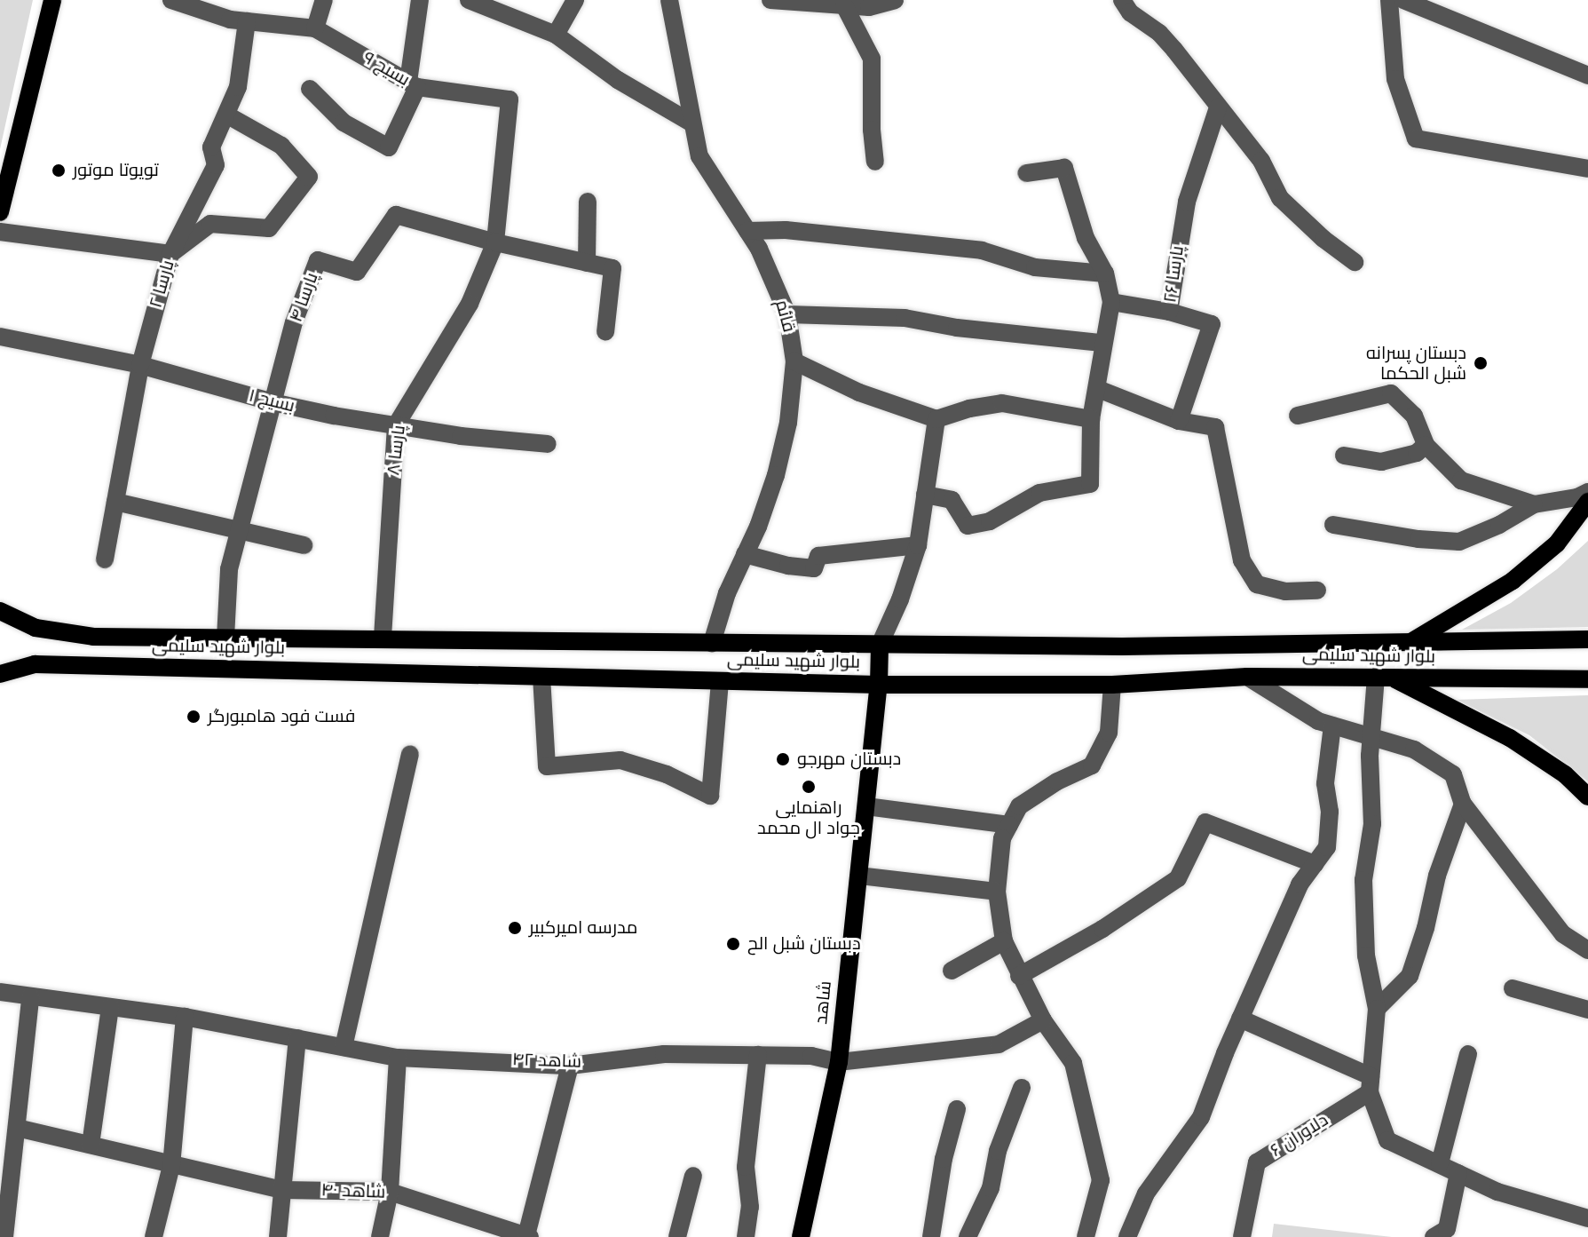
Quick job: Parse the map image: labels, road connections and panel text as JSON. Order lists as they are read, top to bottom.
{
  "streets": {
    "main road": ["بلوار شهید سلیمی", "شاهد"],
    "street": [
      "بسیج ۹",
      "پارسا ۲۶",
      "پارسا ۲",
      "پارسا ۴",
      "قائم",
      "بسیج ۱",
      "پارسا ۸",
      "شاهد ۴۲",
      "دلاوران ۶",
      "شاهد ۴۰"
    ]
  },
  "crossings": [
    ["بسیج ۹", "پارسا ۲"],
    ["بسیج ۹", "پارسا ۴"],
    ["بسیج ۹", "پارسا ۸"],
    ["پارسا ۲", "بسیج ۱"],
    ["پارسا ۴", "بسیج ۱"],
    ["پارسا ۴", "پارسا ۸"],
    ["پارسا ۴", "بلوار شهید سلیمی"],
    ["قائم", "بلوار شهید سلیمی"],
    ["بسیج ۱", "پارسا ۸"],
    ["پارسا ۸", "بلوار شهید سلیمی"],
    ["بلوار شهید سلیمی", "شاهد"],
    ["شاهد", "شاهد ۴۲"]
  ],
  "places": [
    "تویوتا موتور",
    "دبستان پسرانه شبل الحکما",
    "فست فود هامبورگر",
    "دبستان مهرجو",
    "راهنمایی جواد ال محمد",
    "مدرسه امیرکبیر",
    "دبستان شبل الح"
  ]
}
